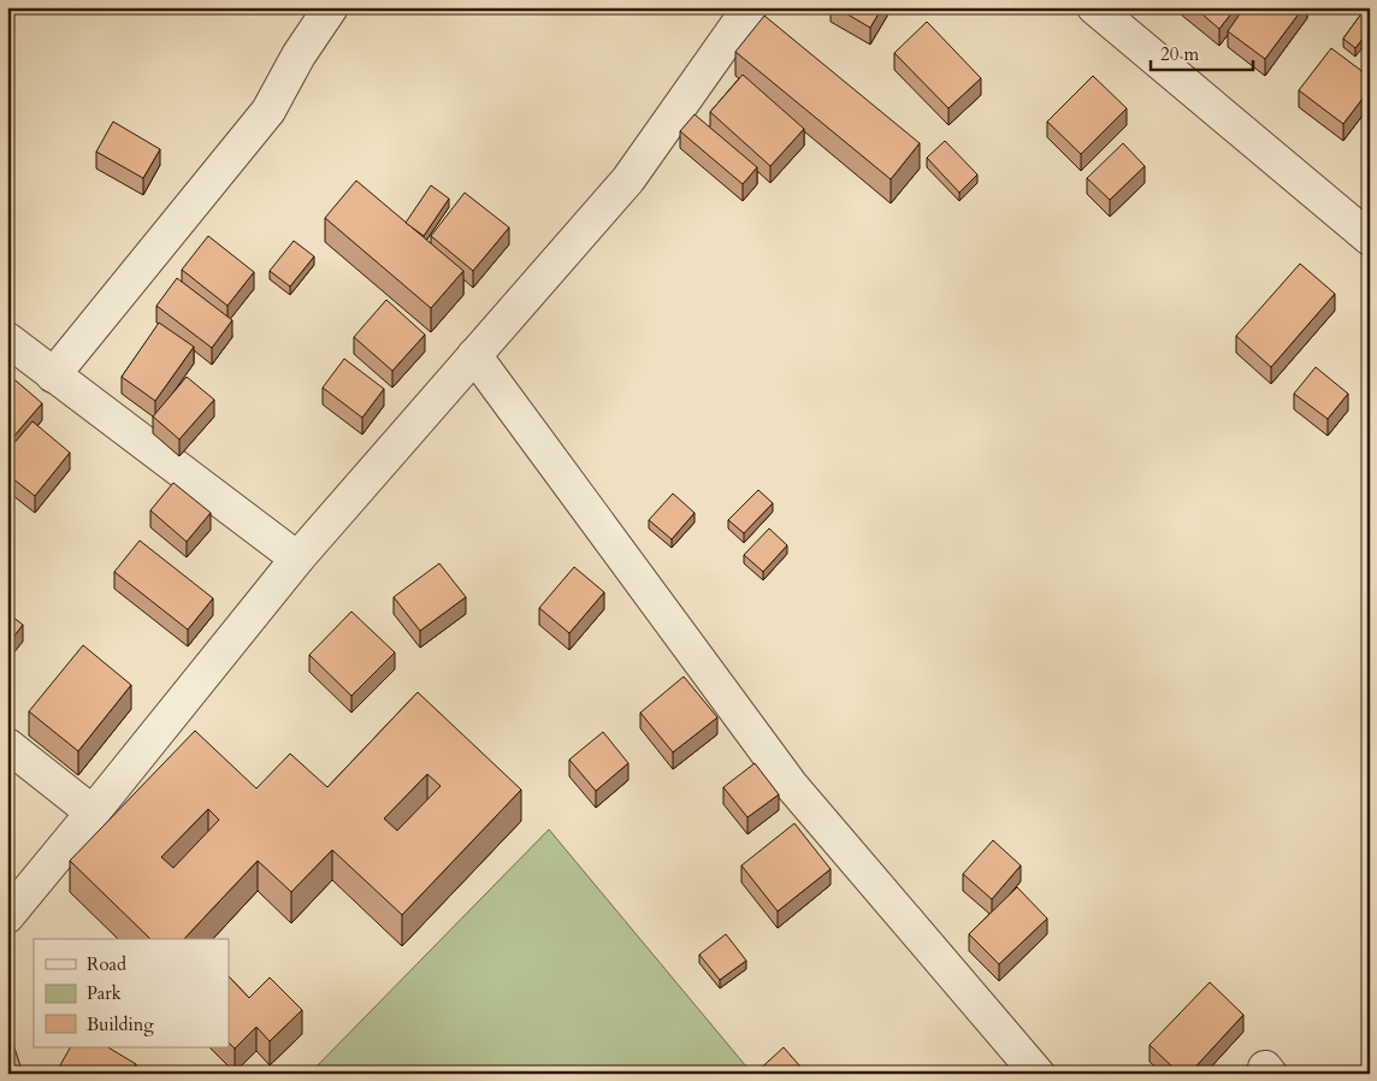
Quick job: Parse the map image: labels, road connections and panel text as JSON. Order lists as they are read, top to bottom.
{
  "legend": ["Road", "Park", "Building"],
  "scale_bar": "20 m"
}
